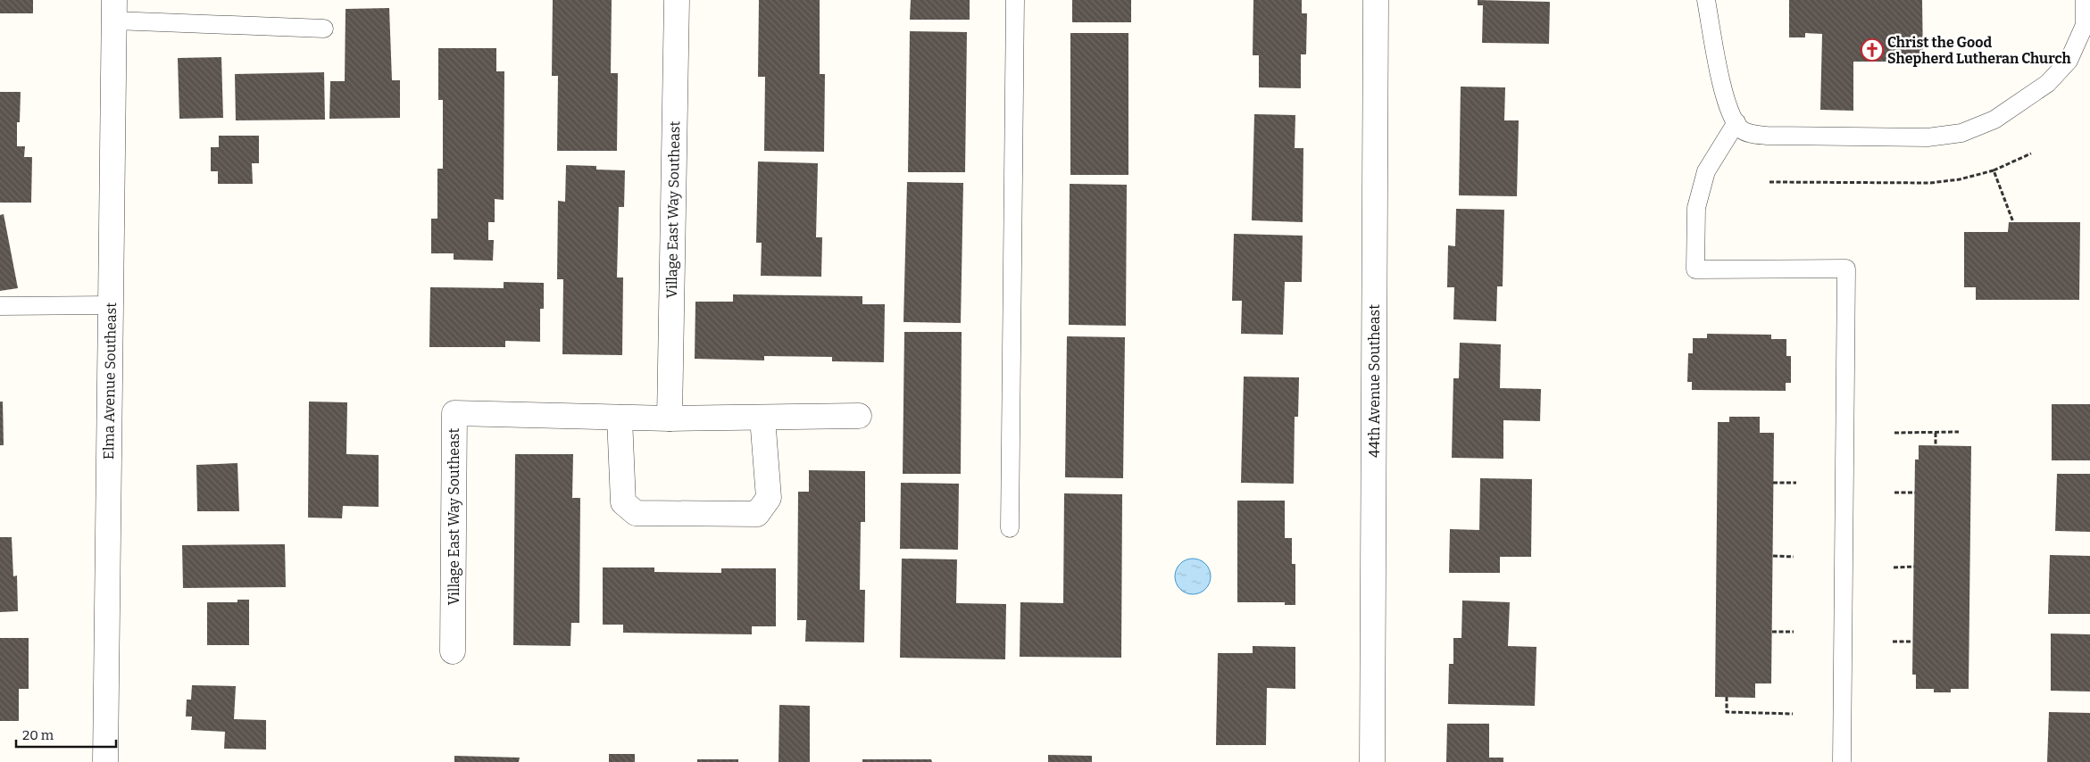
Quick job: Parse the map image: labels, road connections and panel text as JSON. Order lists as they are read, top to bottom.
{
  "streets": {
    "street": ["Village East Way Southeast", "Elma Avenue Southeast", "44th Avenue Southeast"]
  },
  "places": {
    "church": ["Christ the Good Shepherd Lutheran Church"]
  },
  "scale_bar": "20 m"
}
